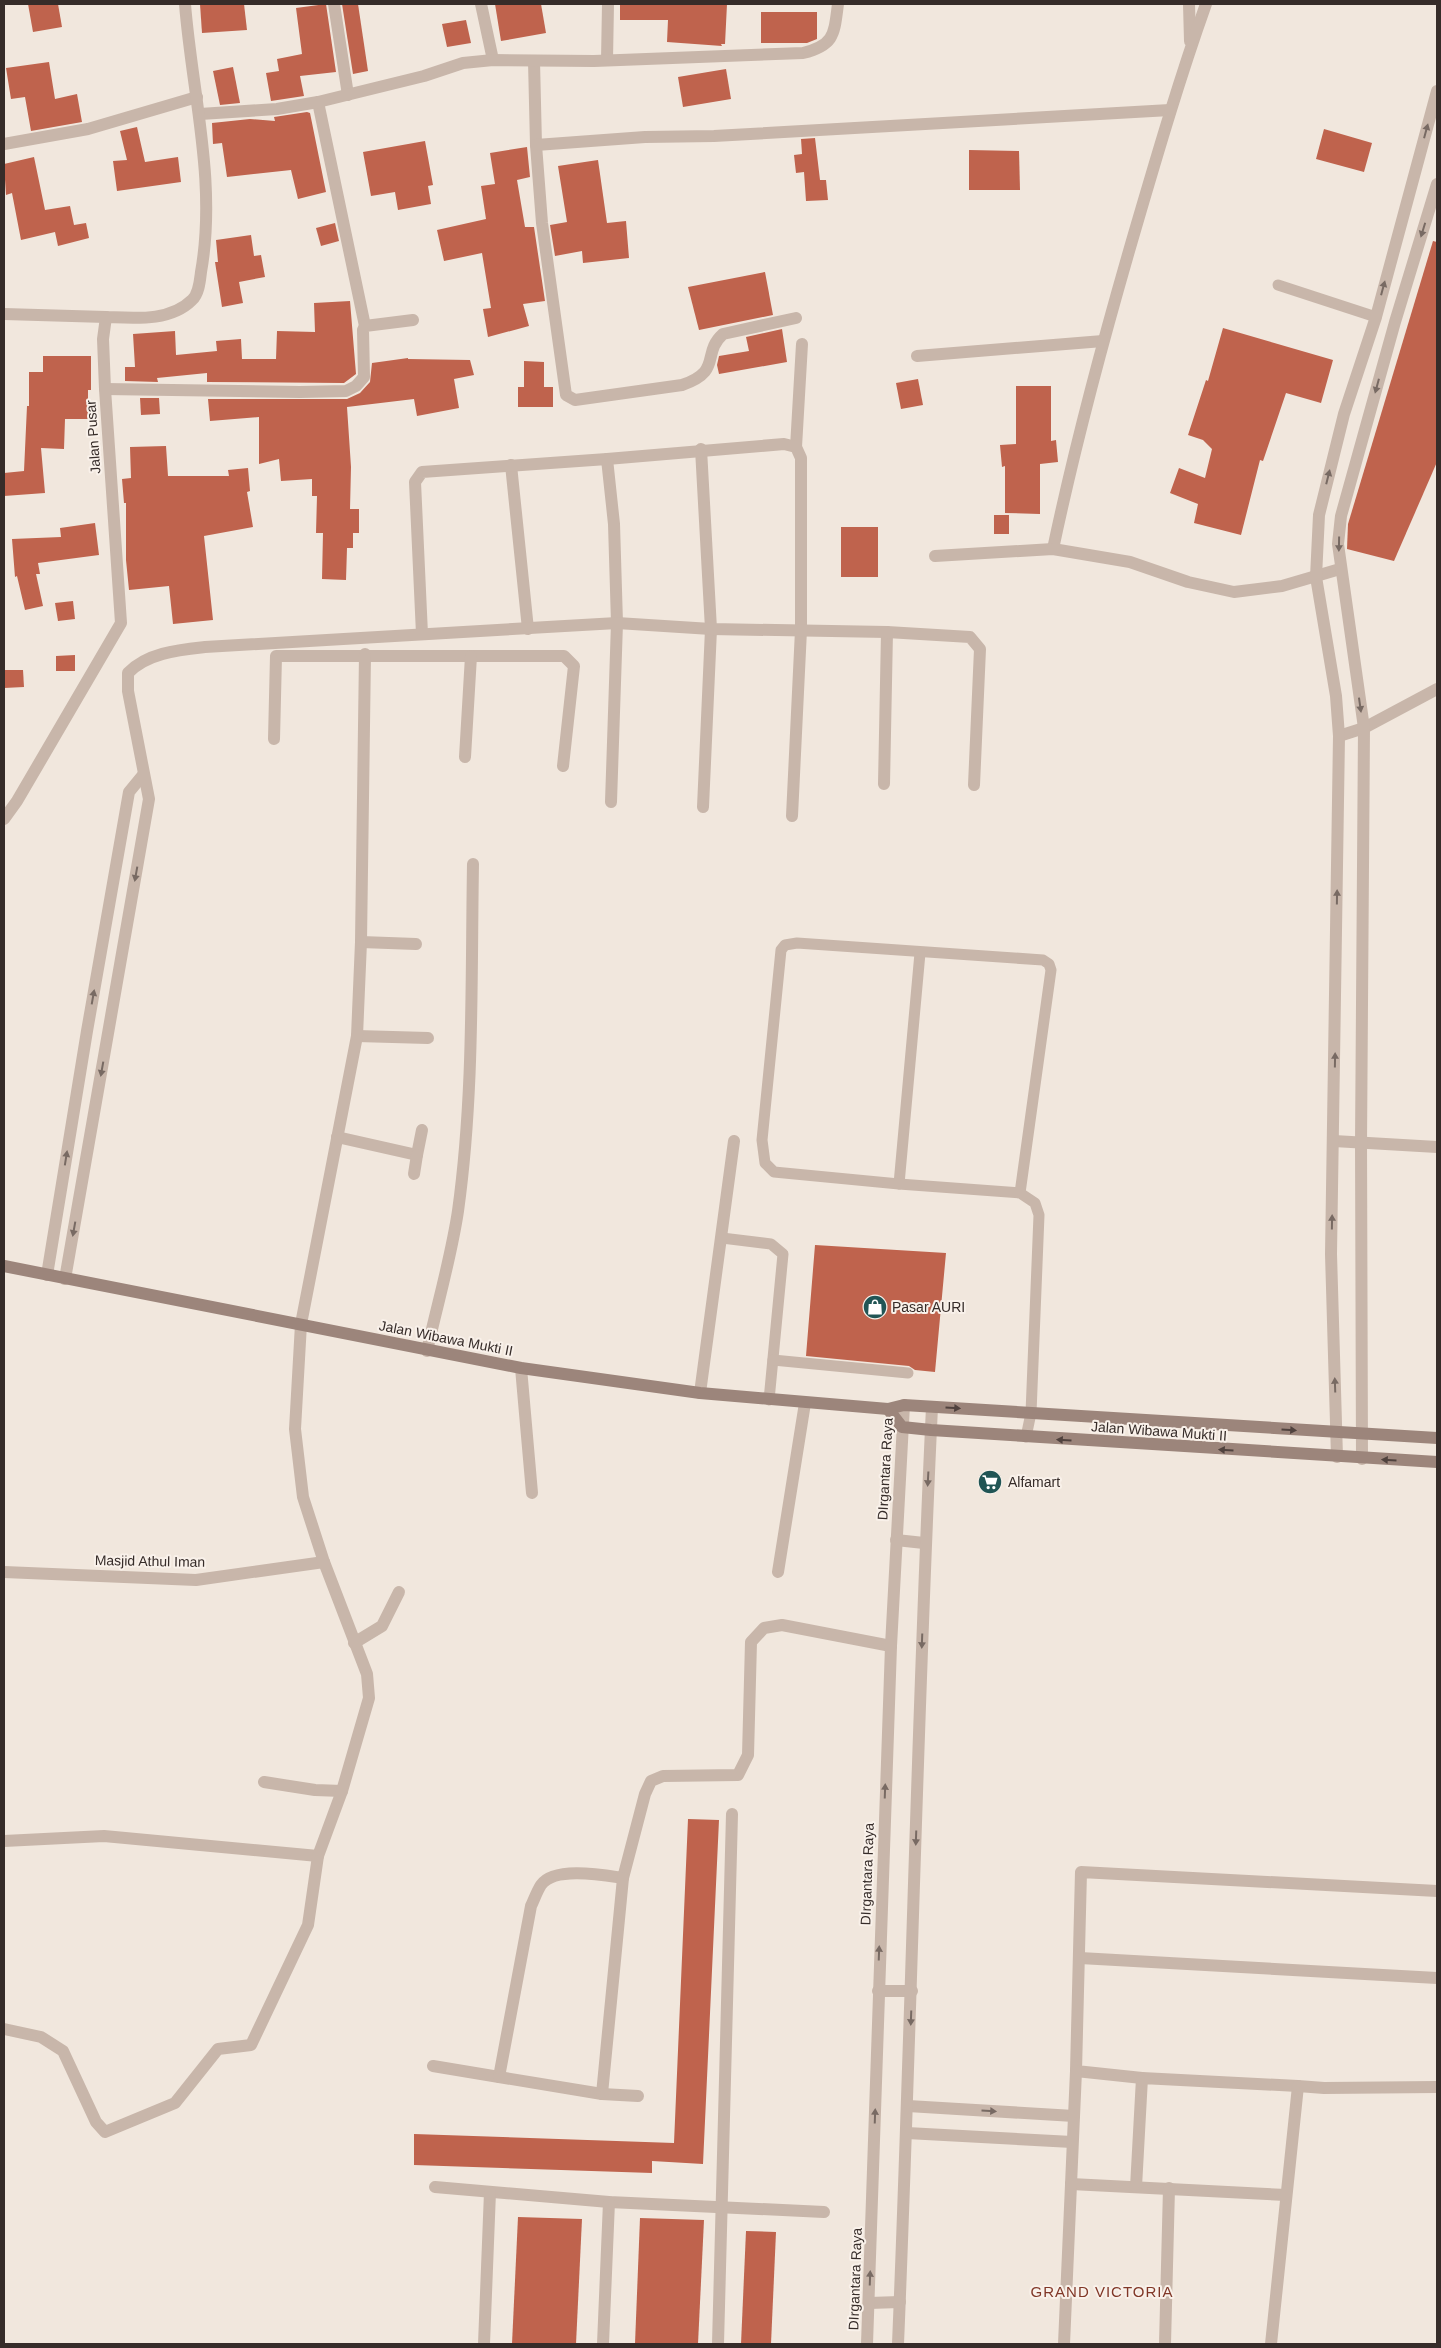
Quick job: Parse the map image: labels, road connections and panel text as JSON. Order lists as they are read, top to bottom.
{
  "streets": {
    "main road": ["Jalan Wibawa Mukti II"],
    "street": ["Jalan Pusar", "DIrgantara Raya", "Masjid Athul Iman"]
  },
  "crossings": [
    ["Jalan Wibawa Mukti II", "DIrgantara Raya"]
  ],
  "districts": ["GRAND VICTORIA"],
  "places": {
    "shop": ["Pasar AURI"],
    "supermarket": ["Alfamart"]
  }
}
